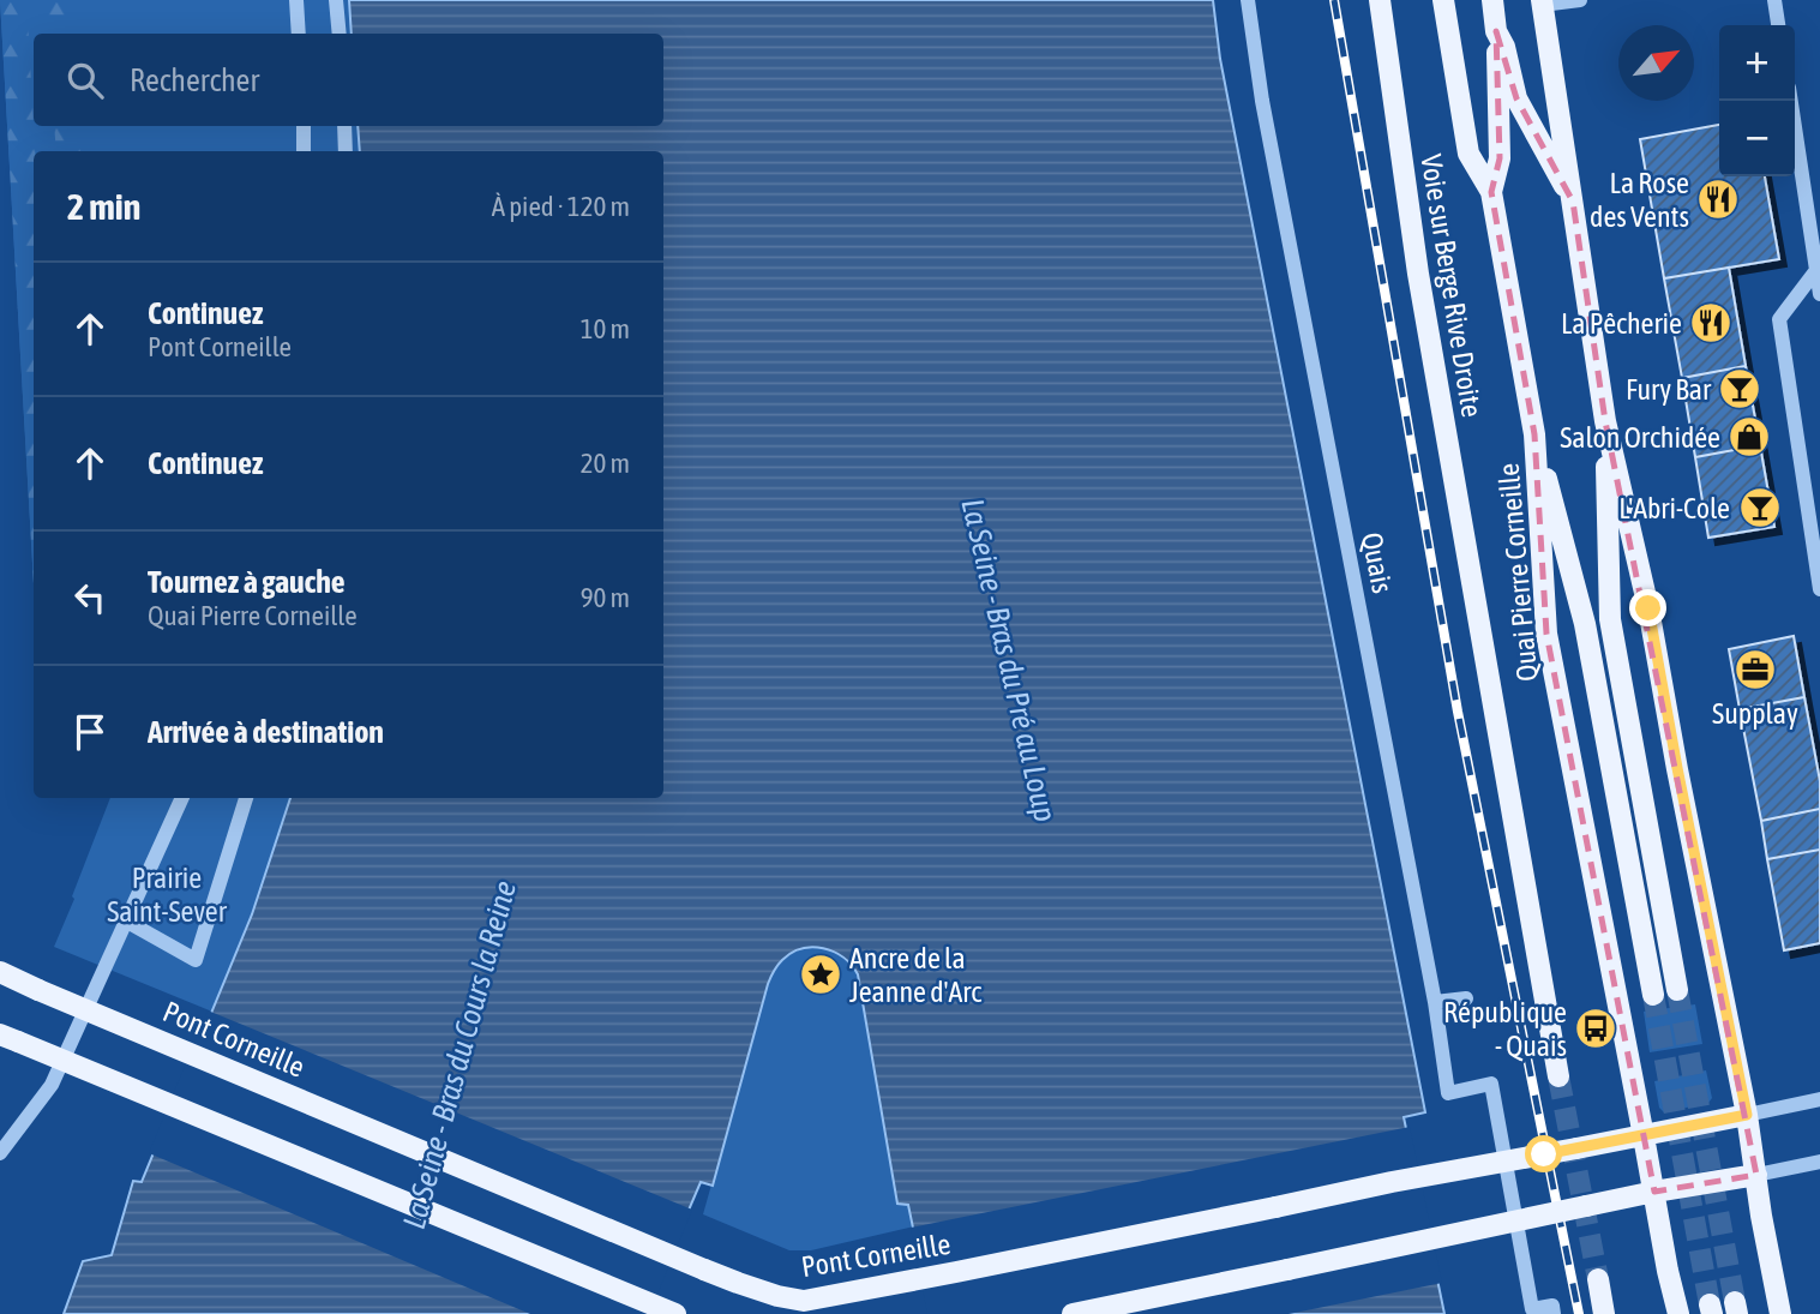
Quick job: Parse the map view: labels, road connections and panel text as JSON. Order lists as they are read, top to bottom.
{
  "streets": {
    "main road": ["Voie sur Berge Rive Droite", "Quai Pierre Corneille", "Pont Corneille"],
    "street": ["Quais"]
  },
  "crossings": [
    ["Quai Pierre Corneille", "Pont Corneille"]
  ],
  "water": ["La Seine - Bras du Pré au Loup", "La Seine - Bras du Cours la Reine"],
  "parks": ["Prairie Saint-Sever"],
  "places": {
    "restaurant": ["La Rose des Vents", "La Pêcherie"],
    "bar": ["Fury Bar", "L'Abri-Cole"],
    "shop": ["Salon Orchidée"],
    "office": ["Supplay"],
    "place": ["Ancre de la Jeanne d'Arc"],
    "bus stop": ["République - Quais"]
  },
  "north": "top right",
  "page": {
    "map_buttons": ["+", "−"],
    "search": "Rechercher",
    "heading": ["2 min", "À pied · 120 m"],
    "list": [
      ["Continuez", "Pont Corneille", "10 m"],
      ["Continuez", "20 m"],
      ["Tournez à gauche", "Quai Pierre Corneille", "90 m"],
      "Arrivée à destination"
    ]
  }
}
